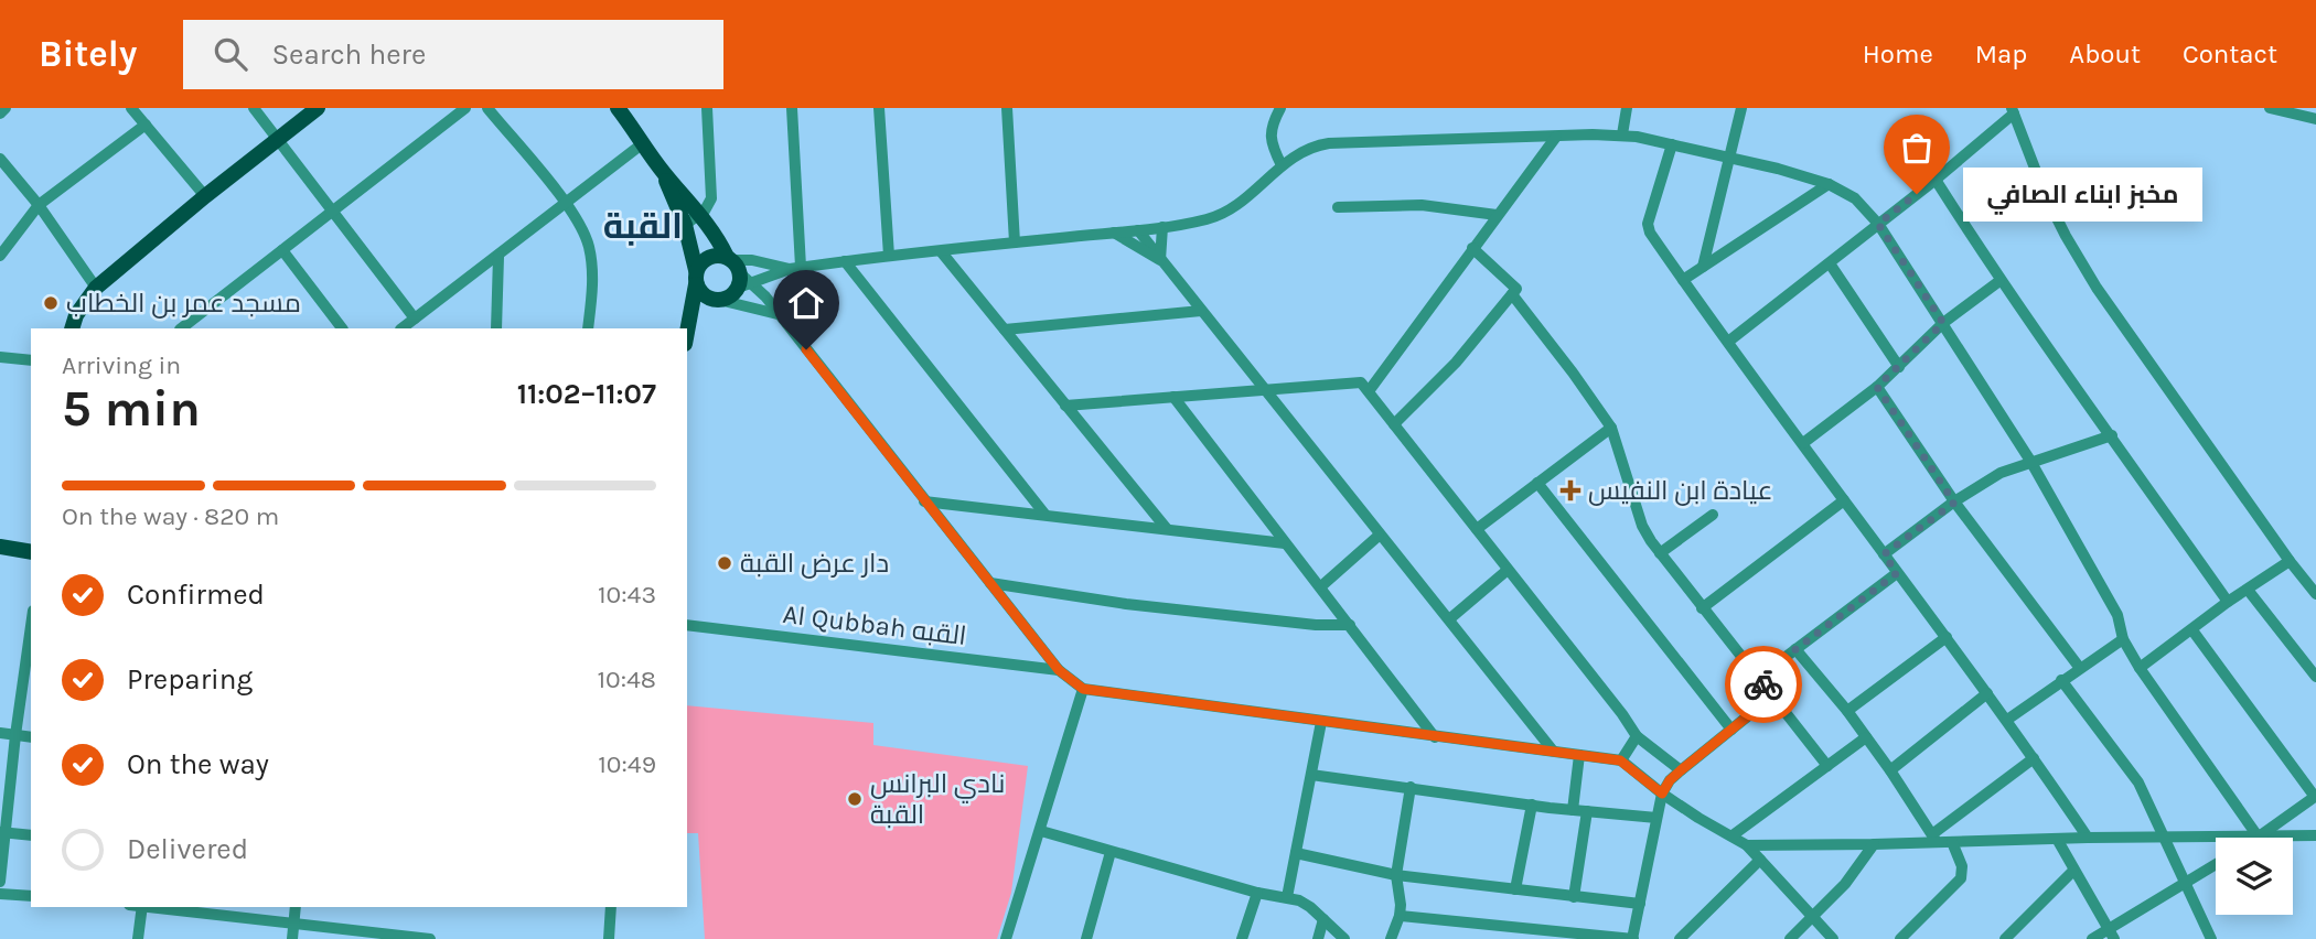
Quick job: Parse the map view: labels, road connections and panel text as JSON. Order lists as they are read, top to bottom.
{
  "streets": {
    "street": ["Al Qubbah القبه"]
  },
  "districts": ["القبة"],
  "places": {
    "other": [
      "مخبز ابناء الصافي",
      "مسجد عمر بن الخطاب",
      "دار عرض القبة",
      "نادي البرانس القبة"
    ],
    "health": ["عيادة ابن النفيس"]
  },
  "page": {
    "header": "Bitely",
    "search": "Search here",
    "nav": [
      "Home",
      "Map",
      "About",
      "Contact"
    ],
    "bubble": "مخبز ابناء الصافي",
    "heading": ["5 min", "Arriving in", "11:02–11:07"],
    "bar": "On the way · 820 m",
    "list": [
      ["Confirmed", "10:43"],
      ["Preparing", "10:48"],
      ["On the way", "10:49"],
      "Delivered"
    ]
  }
}
